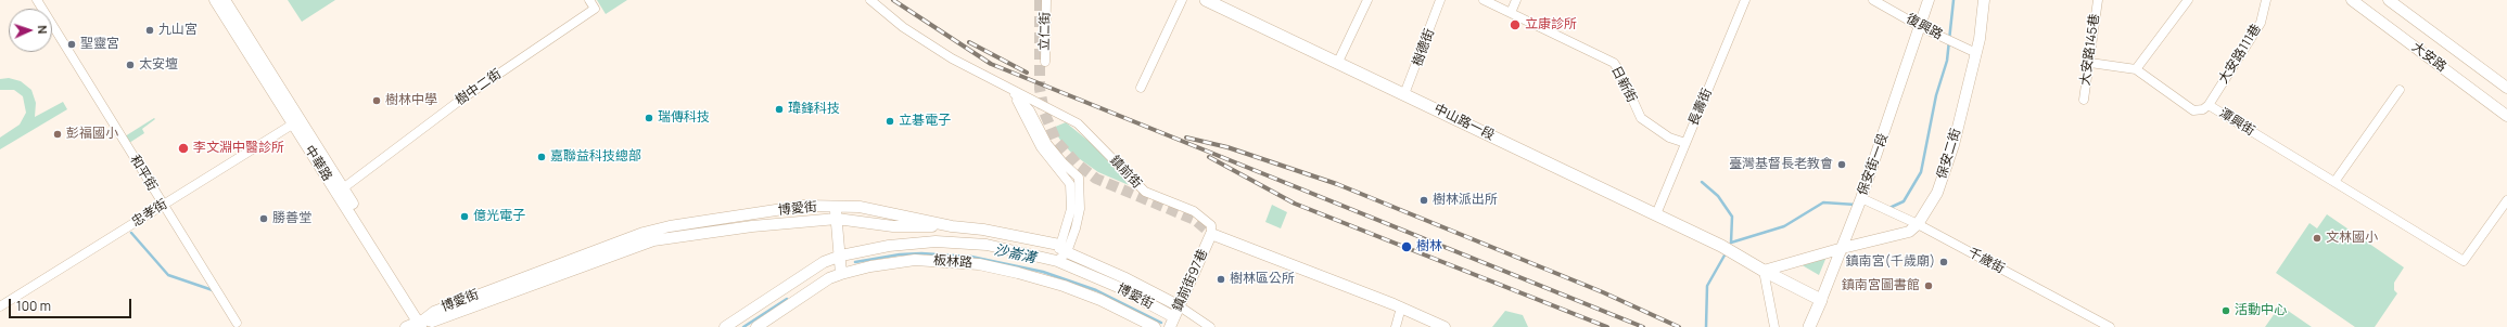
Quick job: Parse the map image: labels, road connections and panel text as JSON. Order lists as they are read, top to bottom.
{
  "streets": {
    "main road": ["中山路一段", "保安街一段"],
    "street": [
      "復興路",
      "立仁街",
      "樹德街",
      "大安路145巷",
      "大安路111巷",
      "大安路",
      "日新街",
      "樹中二街",
      "長壽街",
      "潭興街",
      "保安二街",
      "中華路",
      "鎮前街",
      "和平街",
      "博愛街",
      "忠孝街",
      "千歲街",
      "板林路",
      "鎮前街97巷"
    ]
  },
  "crossings": [
    ["復興路", "保安二街"],
    ["復興路", "保安街一段"],
    ["樹德街", "中山路一段"],
    ["大安路145巷", "潭興街"],
    ["大安路111巷", "潭興街"],
    ["日新街", "長壽街"],
    ["樹中二街", "中華路"],
    ["長壽街", "中山路一段"],
    ["中山路一段", "保安二街"],
    ["中山路一段", "保安街一段"],
    ["保安二街", "保安街一段"],
    ["保安二街", "千歲街"],
    ["中華路", "博愛街"],
    ["中華路", "忠孝街"],
    ["保安街一段", "千歲街"],
    ["鎮前街", "鎮前街97巷"],
    ["和平街", "忠孝街"],
    ["博愛街", "鎮前街97巷"]
  ],
  "water": ["沙崙溝"],
  "places": [
    "立康診所",
    "九山宮",
    "聖靈宮",
    "太安壇",
    "樹林中學",
    "瑋鋒科技",
    "瑞傳科技",
    "立碁電子",
    "彭福國小",
    "李文淵中醫診所",
    "嘉聯益科技總部",
    "臺灣基督長老教會",
    "樹林派出所",
    "億光電子",
    "勝善堂",
    "文林國小",
    "樹林",
    "鎮南宮(千歲廟)",
    "樹林區公所",
    "鎮南宮圖書館",
    "活動中心"
  ],
  "scale_bar": "100 m",
  "north": "right"
}
